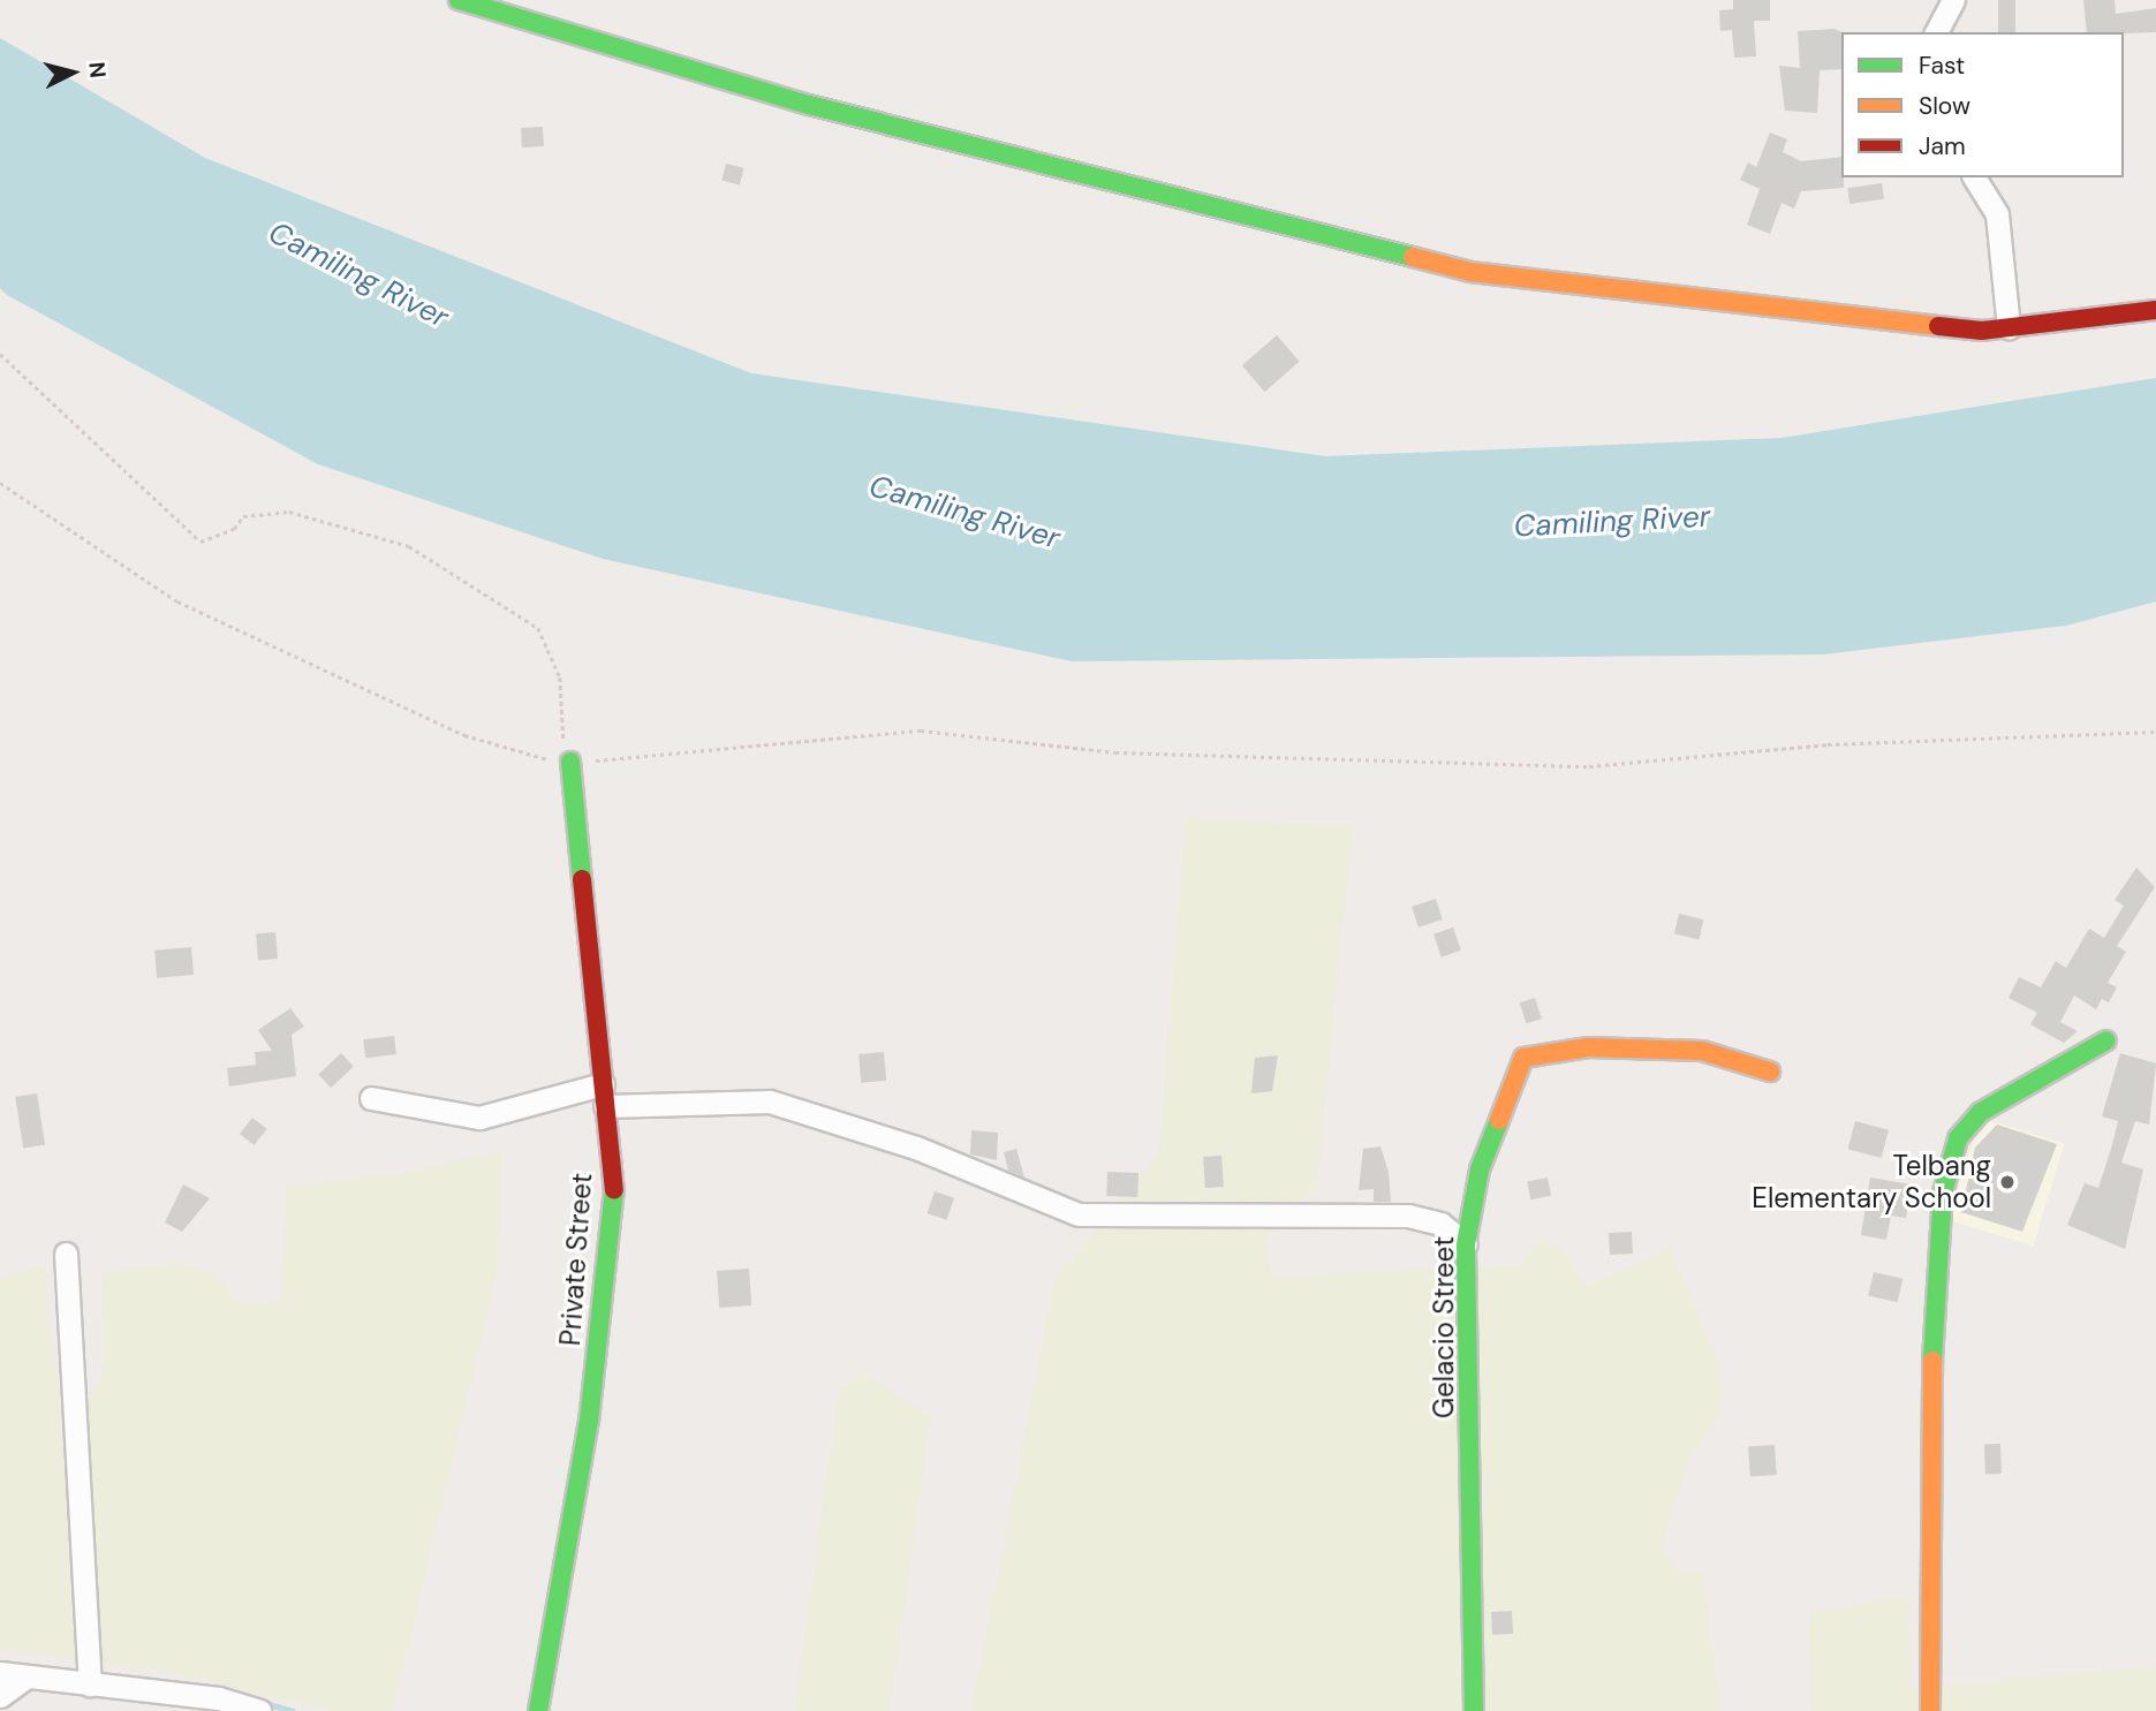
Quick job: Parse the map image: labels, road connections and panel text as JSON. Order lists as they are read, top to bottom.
{
  "streets": {
    "street": ["Private Street", "Gelacio Street"]
  },
  "water": ["Camiling River"],
  "places": ["Telbang Elementary School"],
  "legend": ["Fast", "Slow", "Jam"],
  "north": "right"
}
